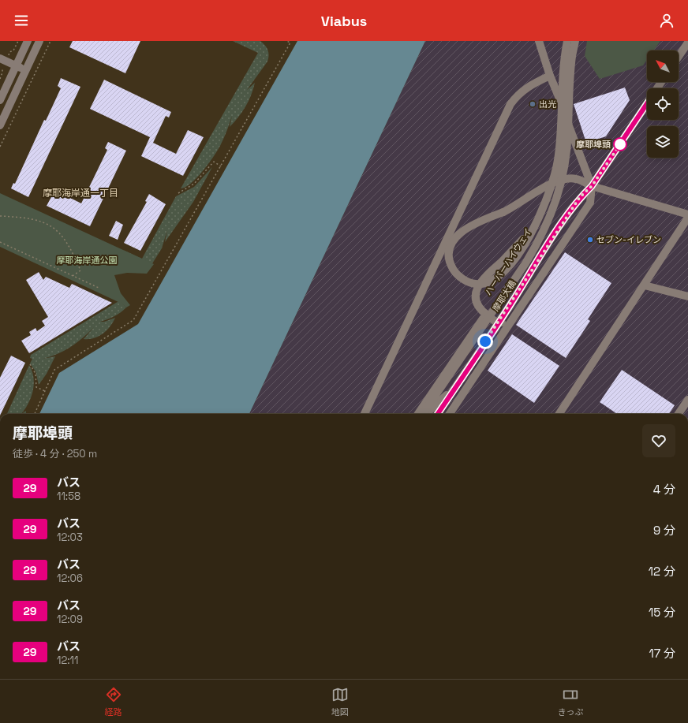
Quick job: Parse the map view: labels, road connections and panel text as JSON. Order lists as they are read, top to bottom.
{
  "streets": {
    "street": ["ハーバーハイウェイ", "摩耶大橋"]
  },
  "districts": ["摩耶海岸通一丁目"],
  "parks": ["摩耶海岸通公園"],
  "places": ["出光", "摩耶埠頭", "セブン-イレブン"],
  "lines": ["bus line 29"],
  "north": "top left",
  "page": {
    "header": "Viabus",
    "heading": ["摩耶埠頭", "徒歩 · 4 分 · 250 m"],
    "list": [
      {
        "mark": "29",
        "name": "バス",
        "note": "11:58",
        "value": "4 分"
      },
      {
        "mark": "29",
        "name": "バス",
        "note": "12:03",
        "value": "9 分"
      },
      {
        "mark": "29",
        "name": "バス",
        "note": "12:06",
        "value": "12 分"
      },
      {
        "mark": "29",
        "name": "バス",
        "note": "12:09",
        "value": "15 分"
      },
      {
        "mark": "29",
        "name": "バス",
        "note": "12:11",
        "value": "17 分"
      }
    ],
    "tabs": ["経路", "地図", "きっぷ"]
  }
}
